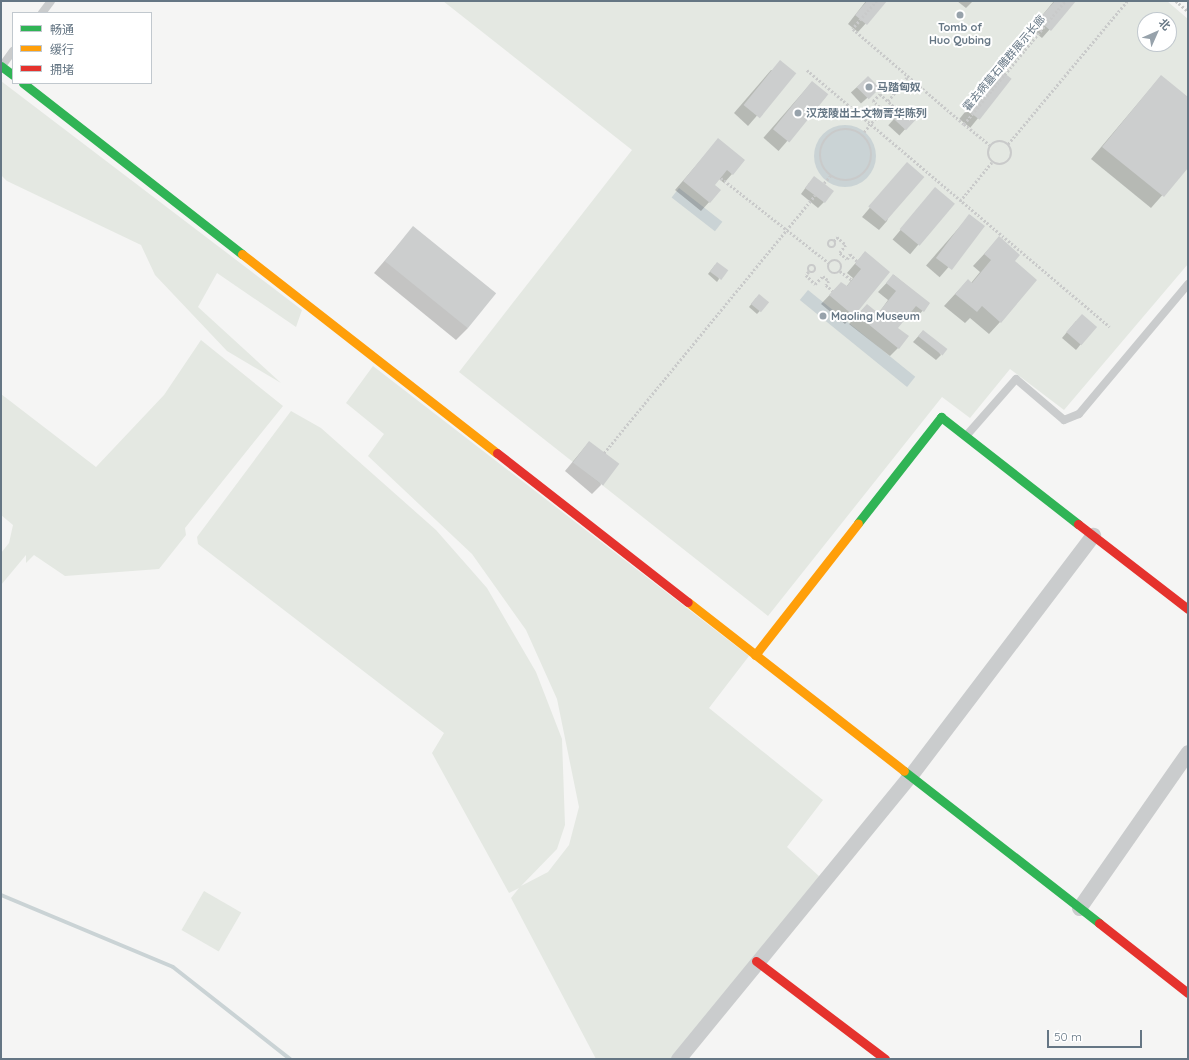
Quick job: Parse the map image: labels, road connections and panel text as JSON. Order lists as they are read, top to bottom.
{
  "streets": {
    "path": ["霍去病墓石雕群展示长廊"]
  },
  "places": [
    "Tomb of Huo Qubing",
    "马踏匈奴",
    "汉茂陵出土文物菁华陈列",
    "Maoling Museum"
  ],
  "legend": ["畅通", "缓行", "拥堵"],
  "scale_bar": "50 m",
  "north": "top right"
}
